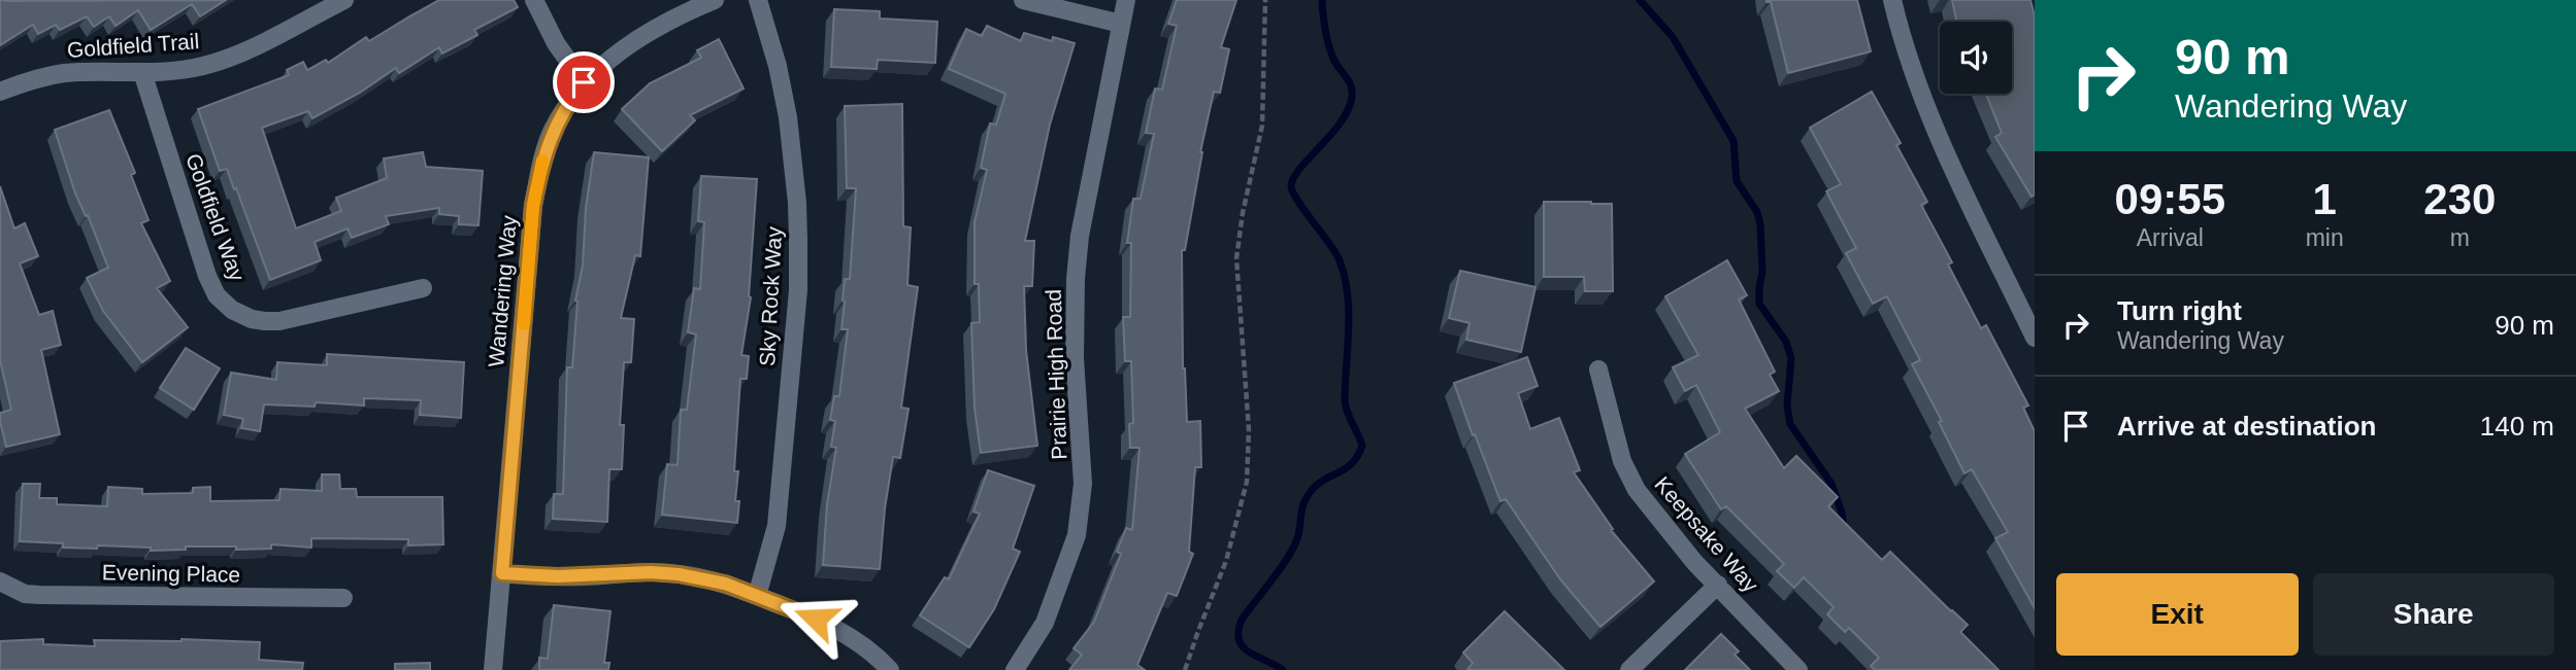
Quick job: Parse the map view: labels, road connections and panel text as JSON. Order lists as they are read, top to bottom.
{
  "streets": {
    "street": [
      "Goldfield Trail",
      "Goldfield Way",
      "Wandering Way",
      "Sky Rock Way",
      "Prairie High Road",
      "Keepsake Way",
      "Evening Place"
    ]
  },
  "crossings": [
    ["Goldfield Trail", "Goldfield Way"]
  ],
  "page": {
    "turn": ["90 m", "Wandering Way"],
    "eta": [
      "09:55",
      "Arrival",
      "1",
      "min",
      "230",
      "m"
    ],
    "list": [
      {
        "name": "Turn right",
        "note": "Wandering Way",
        "value": "90 m"
      },
      {
        "name": "Arrive at destination",
        "value": "140 m"
      }
    ],
    "buttons": ["Exit", "Share"]
  }
}
